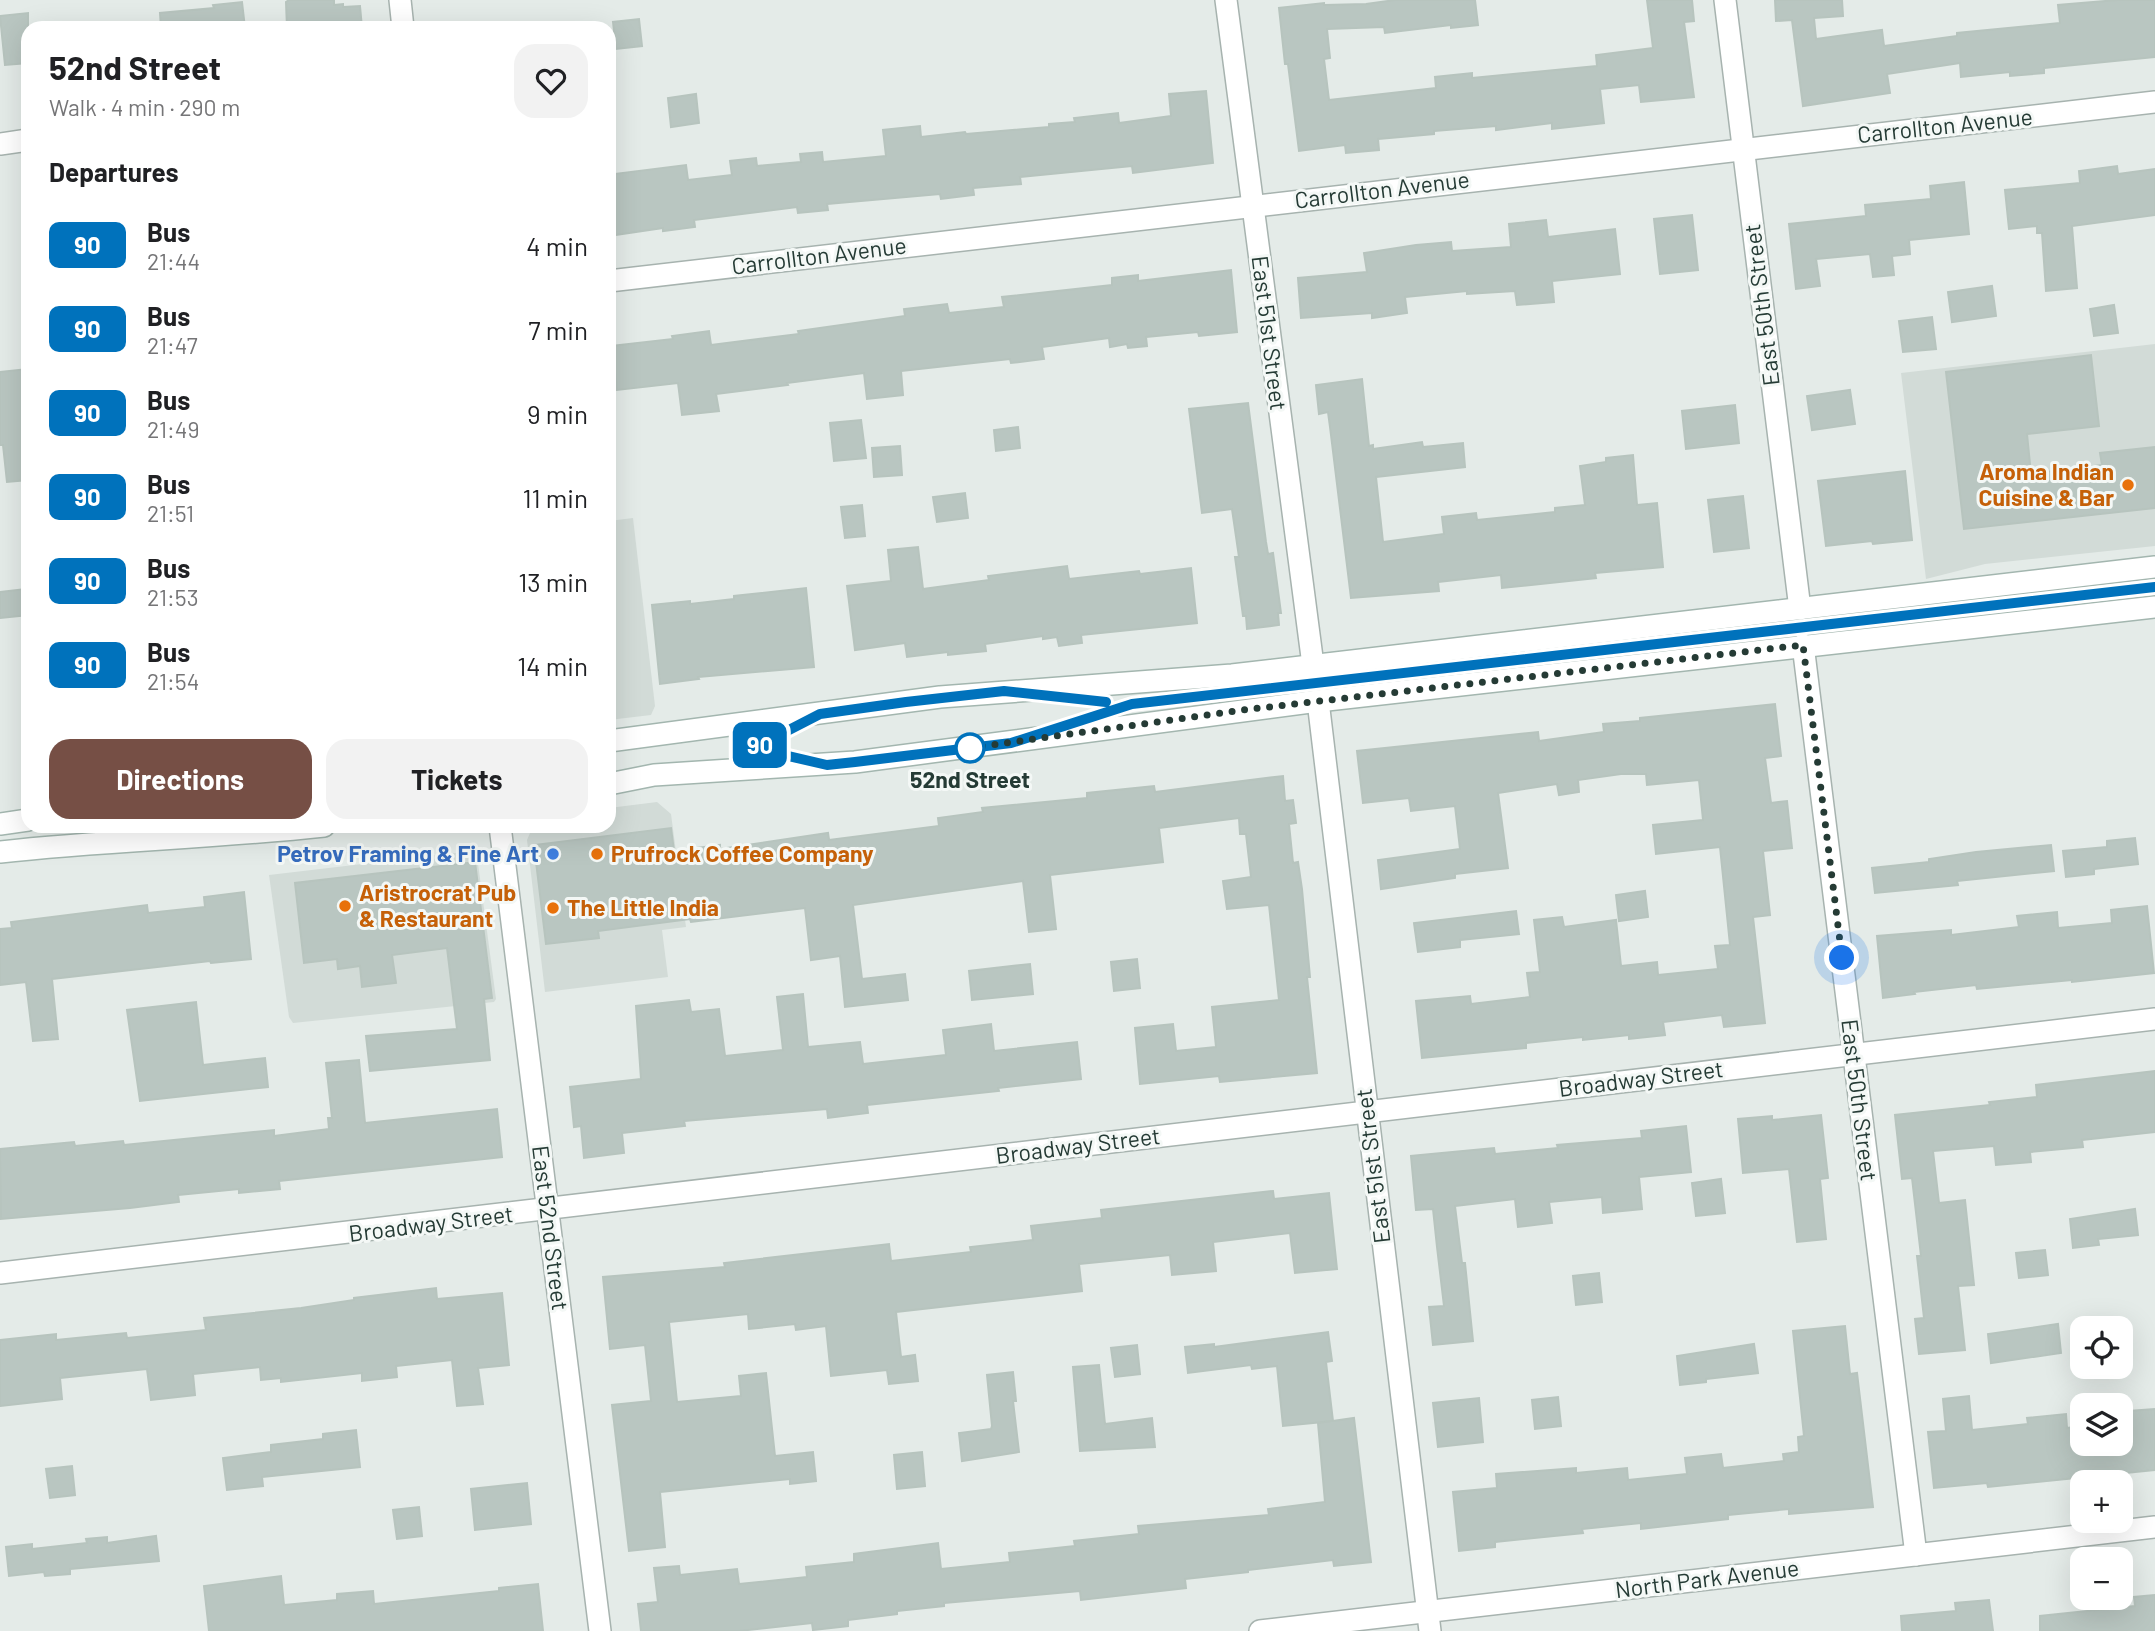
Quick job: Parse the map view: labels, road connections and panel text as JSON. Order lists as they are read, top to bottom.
{
  "streets": {
    "street": [
      "Carrollton Avenue",
      "East 50th Street",
      "East 51st Street",
      "Broadway Street",
      "East 52nd Street",
      "North Park Avenue"
    ]
  },
  "crossings": [
    ["Carrollton Avenue", "East 50th Street"],
    ["Carrollton Avenue", "East 51st Street"],
    ["East 50th Street", "Broadway Street"],
    ["East 50th Street", "North Park Avenue"],
    ["East 51st Street", "Broadway Street"],
    ["East 51st Street", "North Park Avenue"],
    ["Broadway Street", "East 52nd Street"]
  ],
  "places": [
    "Aroma Indian Cuisine & Bar",
    "52nd Street",
    "Petrov Framing & Fine Art",
    "Prufrock Coffee Company",
    "Aristrocrat Pub & Restaurant",
    "The Little India"
  ],
  "lines": ["bus line 90"],
  "page": {
    "on_map": "90",
    "heading": [
      ["52nd Street", "Walk · 4 min · 290 m"],
      "Departures"
    ],
    "list": [
      {
        "mark": "90",
        "name": "Bus",
        "note": "21:44",
        "value": "4 min"
      },
      {
        "mark": "90",
        "name": "Bus",
        "note": "21:47",
        "value": "7 min"
      },
      {
        "mark": "90",
        "name": "Bus",
        "note": "21:49",
        "value": "9 min"
      },
      {
        "mark": "90",
        "name": "Bus",
        "note": "21:51",
        "value": "11 min"
      },
      {
        "mark": "90",
        "name": "Bus",
        "note": "21:53",
        "value": "13 min"
      },
      {
        "mark": "90",
        "name": "Bus",
        "note": "21:54",
        "value": "14 min"
      }
    ],
    "buttons": ["Directions", "Tickets"],
    "map_buttons": ["+", "−"]
  }
}
